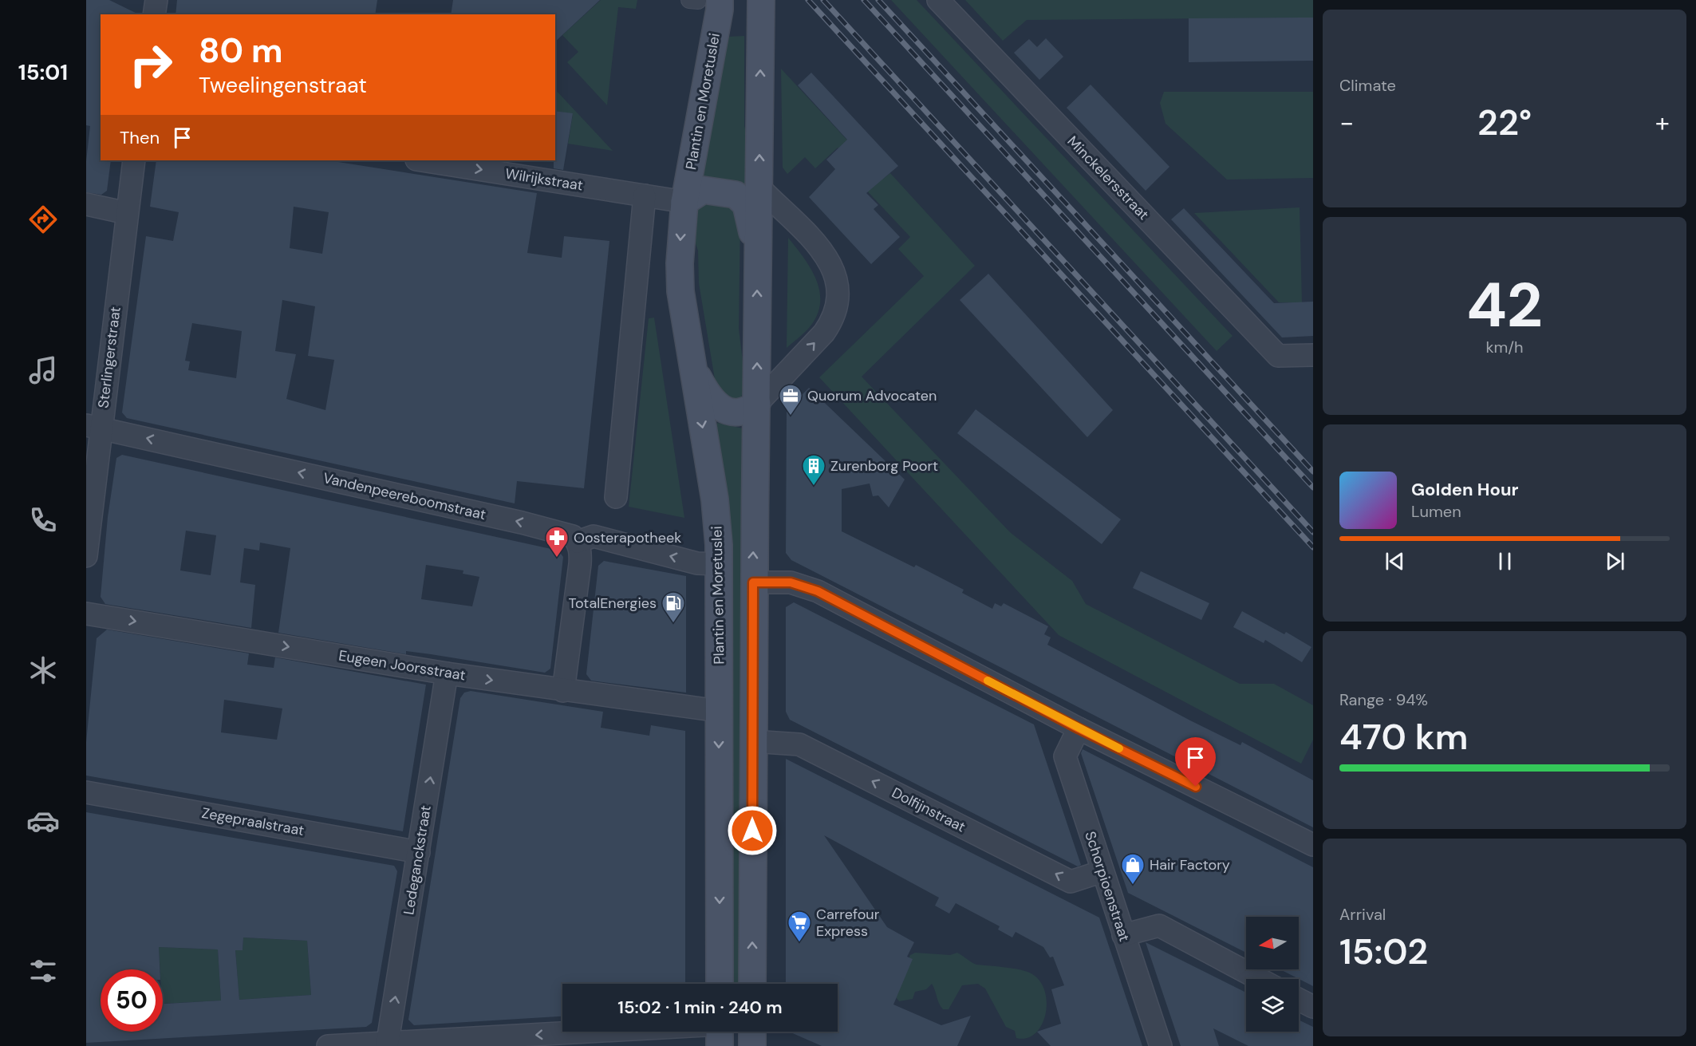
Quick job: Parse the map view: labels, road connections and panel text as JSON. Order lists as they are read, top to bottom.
{
  "streets": {
    "main road": ["Plantin en Moretuslei"],
    "street": [
      "Minckelersstraat",
      "Wilrijkstraat",
      "Sterlingerstraat",
      "Vandenpeereboomstraat",
      "Eugeen Joorsstraat",
      "Dolfijnstraat",
      "Zegepraalstraat",
      "Ledeganckstraat",
      "Schorpioenstraat"
    ]
  },
  "crossings": [
    ["Plantin en Moretuslei", "Eugeen Joorsstraat"],
    ["Sterlingerstraat", "Vandenpeereboomstraat"],
    ["Eugeen Joorsstraat", "Ledeganckstraat"],
    ["Dolfijnstraat", "Schorpioenstraat"],
    ["Zegepraalstraat", "Ledeganckstraat"]
  ],
  "one_way": [
    "Wilrijkstraat",
    "Vandenpeereboomstraat",
    "Eugeen Joorsstraat",
    "Ledeganckstraat"
  ],
  "places": {
    "office": ["Quorum Advocaten"],
    "building": ["Zurenborg Poort"],
    "pharmacy": ["Oosterapotheek"],
    "fuel station": ["TotalEnergies"],
    "shop": ["Hair Factory"],
    "supermarket": ["Carrefour Express"]
  },
  "north": "left",
  "page": {
    "tabs": "15:01",
    "tile": [
      "Climate",
      ["42", "km/h"],
      ["Range · 94%", "470 km"],
      ["Arrival", "15:02"]
    ],
    "turn": ["80 m", "Tweelingenstraat"],
    "heat": ["−", "22°", "+"],
    "then": "Then",
    "song": ["Golden Hour", "Lumen"],
    "limit": "50",
    "trip": "15:02 · 1 min · 240 m"
  }
}
